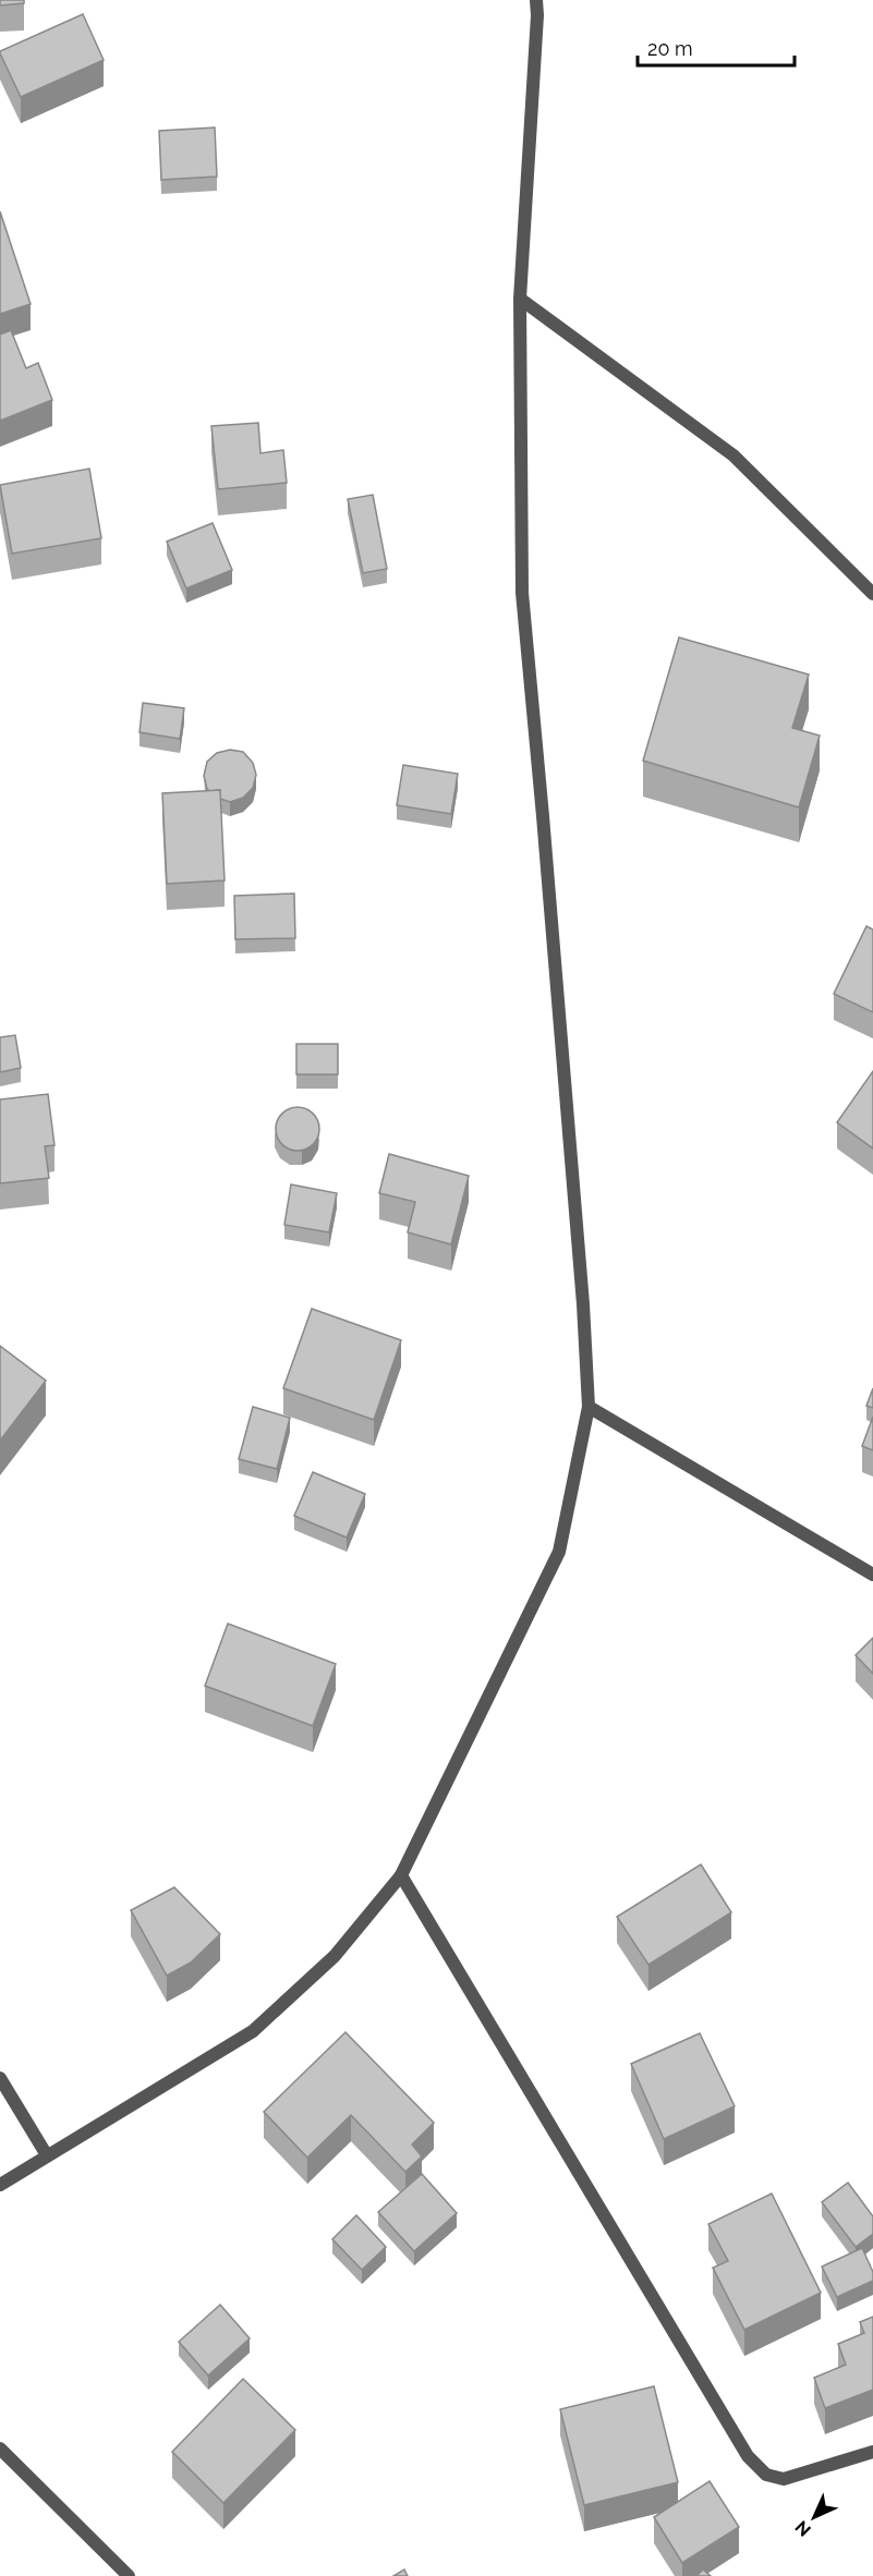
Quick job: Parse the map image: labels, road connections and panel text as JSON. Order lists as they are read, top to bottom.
{
  "scale_bar": "20 m",
  "north": "bottom left"
}
